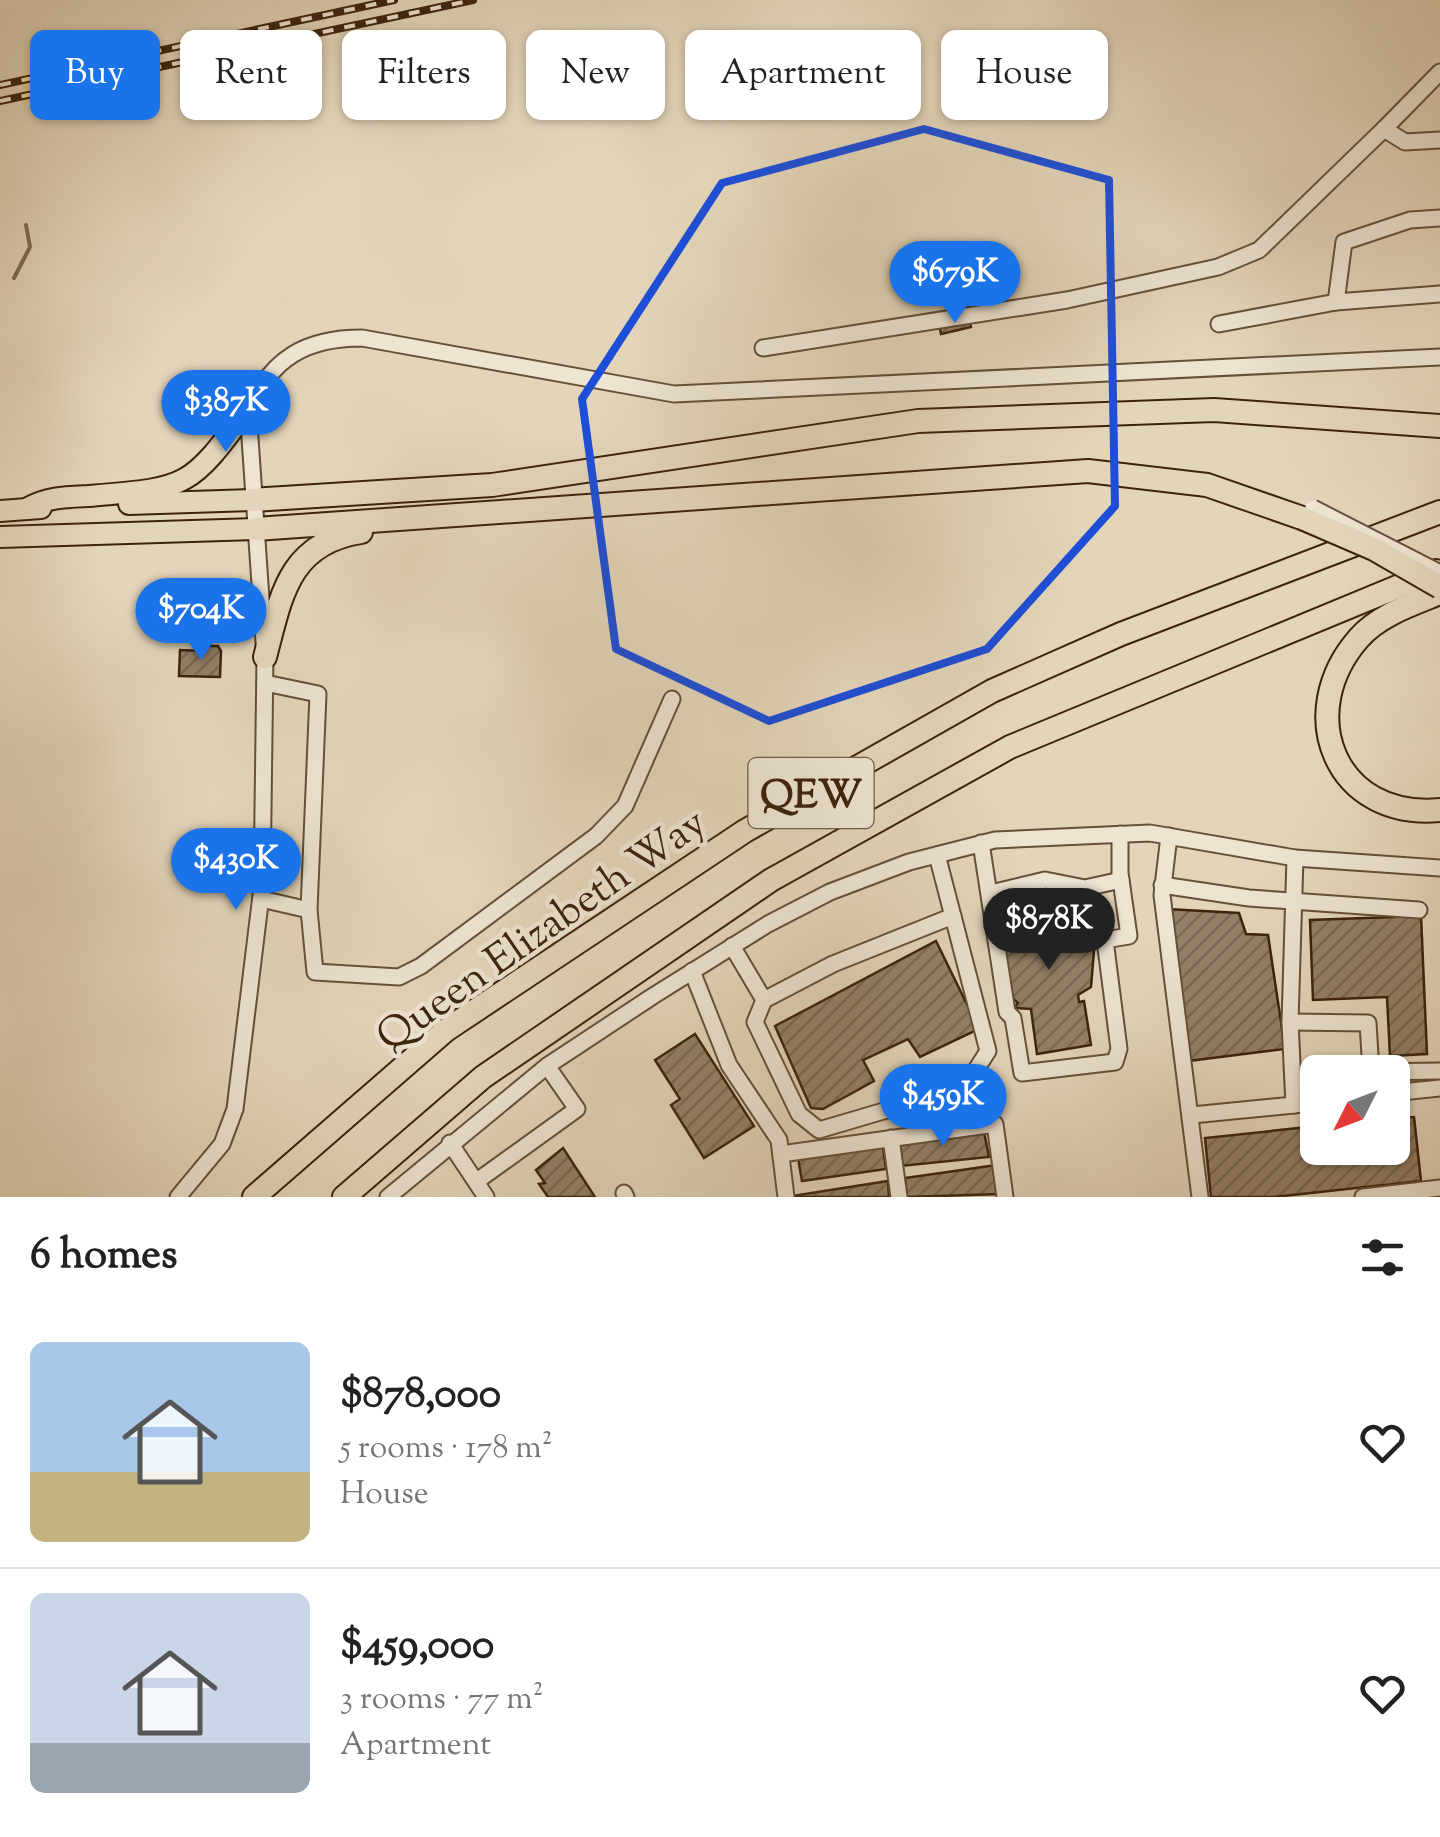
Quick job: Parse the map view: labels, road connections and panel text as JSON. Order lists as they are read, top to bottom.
{
  "streets": {
    "highway": ["QEW", "Queen Elizabeth Way"]
  },
  "north": "bottom left",
  "page": {
    "chip": [
      "Buy",
      "Rent",
      "Filters",
      "New",
      "Apartment",
      "House"
    ],
    "price": [
      "$679K",
      "$387K",
      "$704K",
      "$430K",
      "$878K",
      "$459K"
    ],
    "heading": "6 homes",
    "list": [
      {
        "name": "$878,000",
        "note": "5 rooms · 178 m² · House"
      },
      {
        "name": "$459,000",
        "note": "3 rooms · 77 m² · Apartment"
      }
    ]
  }
}
